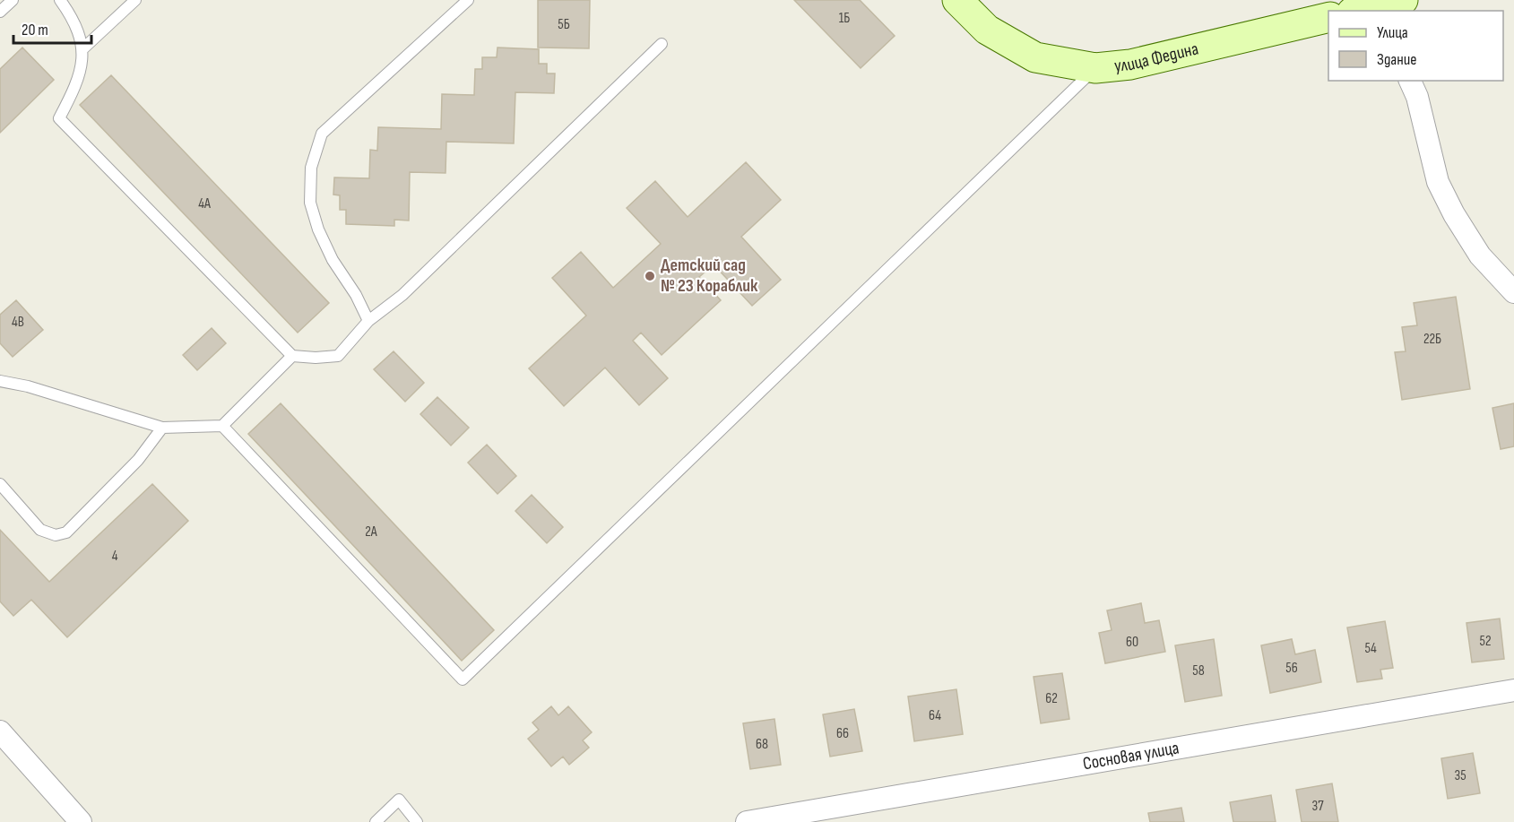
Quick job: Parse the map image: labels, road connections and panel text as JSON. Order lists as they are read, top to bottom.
{
  "streets": {
    "main road": ["улица Федина"],
    "street": ["Сосновая улица"]
  },
  "places": ["Детский сад № 23 Кораблик"],
  "house_numbers": [
    "1Б",
    "5Б",
    "4А",
    "4В",
    "22Б",
    "2А",
    "4",
    "52",
    "60",
    "54",
    "56",
    "58",
    "62",
    "64",
    "66",
    "68",
    "35",
    "37"
  ],
  "legend": ["Улица", "Здание"],
  "scale_bar": "20 m"
}
